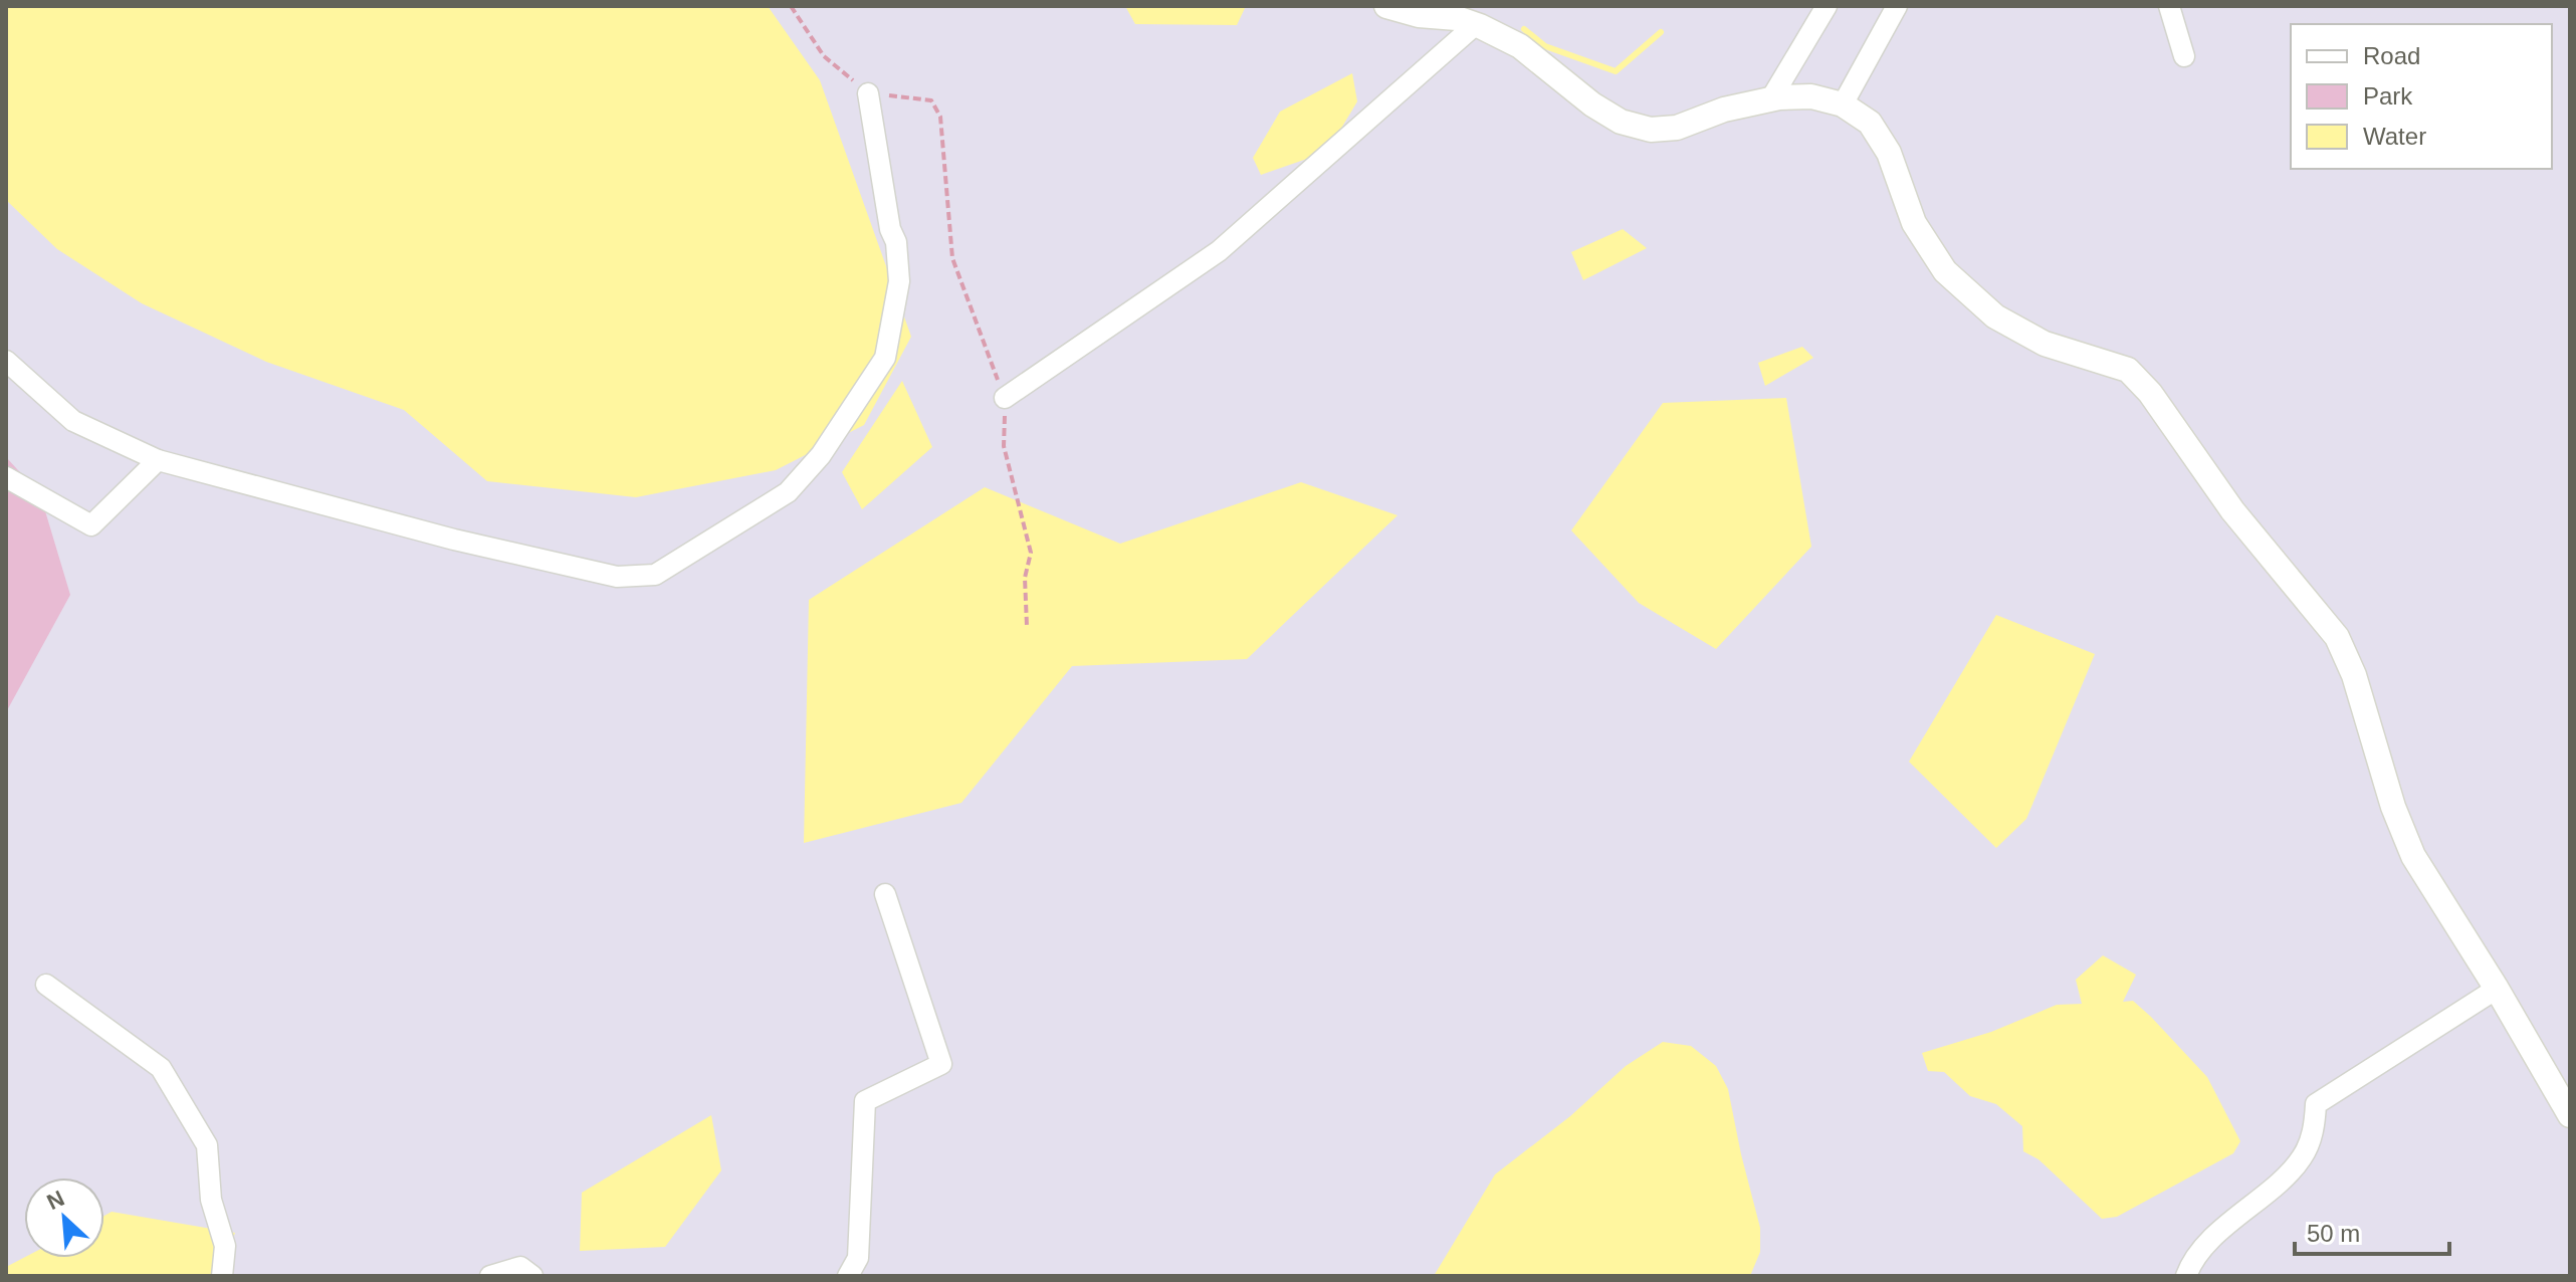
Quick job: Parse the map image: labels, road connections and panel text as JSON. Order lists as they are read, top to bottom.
{
  "legend": ["Road", "Park", "Water"],
  "scale_bar": "50 m",
  "north": "top left"
}
